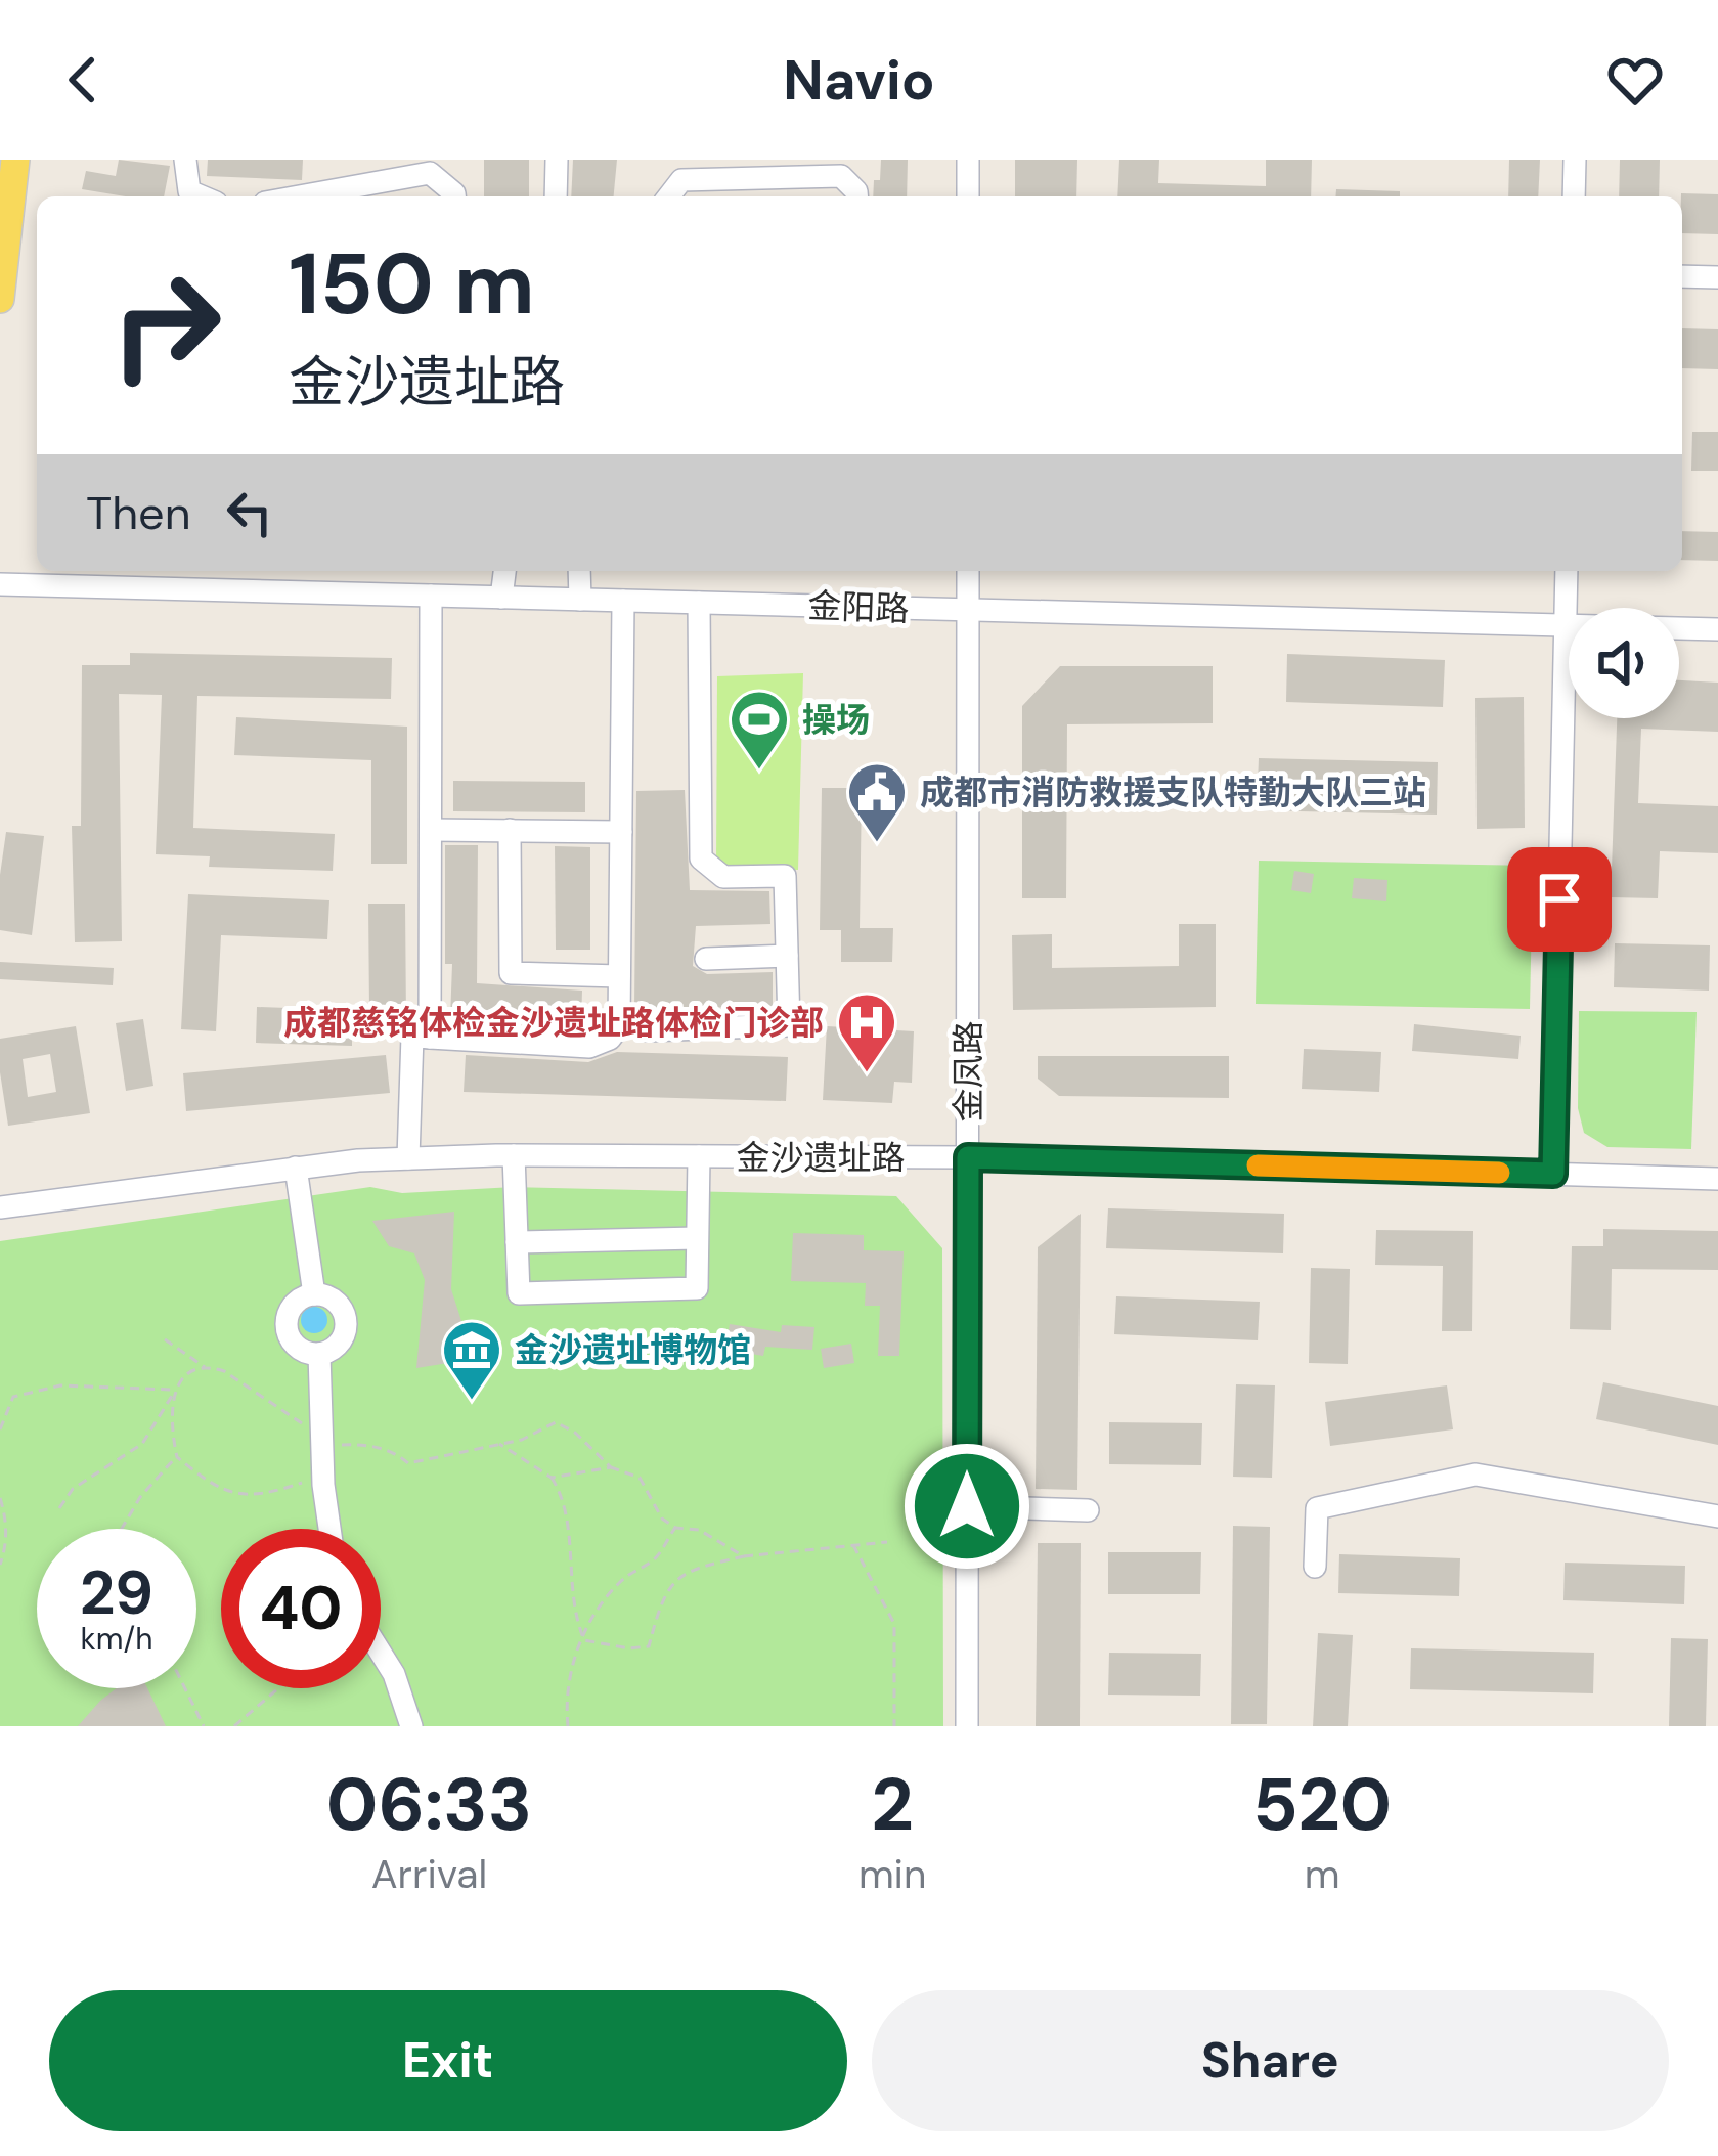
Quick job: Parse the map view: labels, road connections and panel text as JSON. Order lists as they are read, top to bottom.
{
  "streets": {
    "street": ["金阳路", "金凤路", "金沙遗址路"]
  },
  "crossings": [
    ["金阳路", "金凤路"],
    ["金凤路", "金沙遗址路"]
  ],
  "places": {
    "sports": ["操场"],
    "public building": ["成都市消防救援支队特勤大队三站"],
    "hospital": ["成都慈铭体检金沙遗址路体检门诊部"],
    "museum": ["金沙遗址博物馆"]
  },
  "page": {
    "header": "Navio",
    "turn": ["150 m", "金沙遗址路"],
    "then": "Then",
    "speed": "29 km/h",
    "limit": "40",
    "eta": [
      "06:33",
      "Arrival",
      "2",
      "min",
      "520",
      "m"
    ],
    "buttons": ["Exit", "Share"]
  }
}
